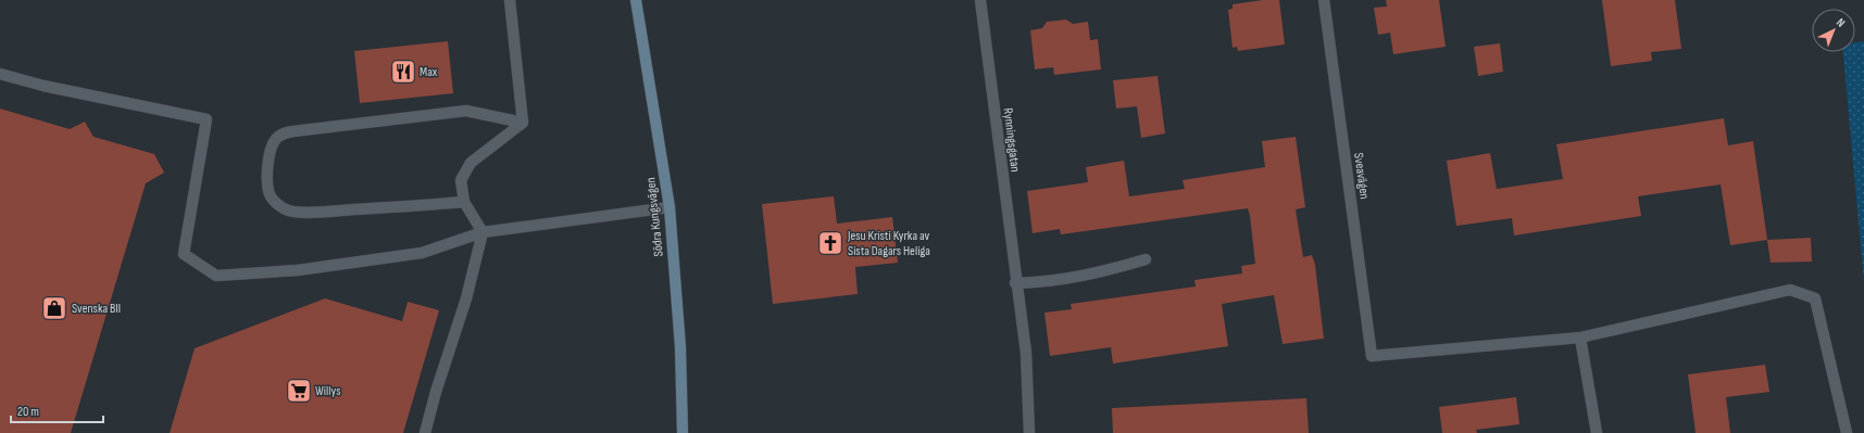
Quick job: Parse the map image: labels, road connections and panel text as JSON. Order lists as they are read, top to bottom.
{
  "streets": {
    "main road": ["Södra Kungsvägen"],
    "street": ["Rynningsgatan", "Sveavägen"]
  },
  "places": {
    "restaurant": ["Max"],
    "church": ["Jesu Kristi Kyrka av Sista Dagars Heliga"],
    "shop": ["Svenska BIl"],
    "supermarket": ["Willys"]
  },
  "scale_bar": "20 m",
  "north": "top right"
}
